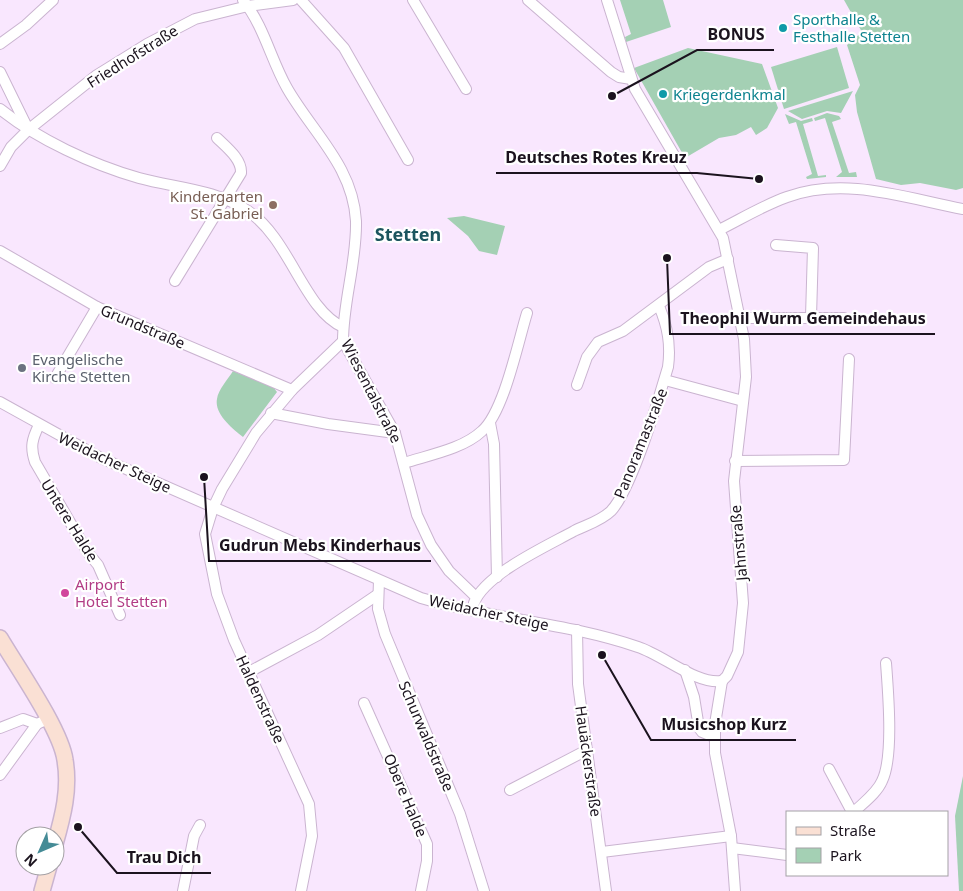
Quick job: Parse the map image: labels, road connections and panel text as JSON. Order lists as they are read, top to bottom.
{
  "streets": {
    "street": [
      "Friedhofstraße",
      "Grundstraße",
      "Wiesentalstraße",
      "Panoramastraße",
      "Weidacher Steige",
      "Untere Halde",
      "Jahnstraße",
      "Haldenstraße",
      "Schurwaldstraße",
      "Hauäckerstraße",
      "Obere Halde"
    ]
  },
  "crossings": [
    ["Friedhofstraße", "Wiesentalstraße"],
    ["Grundstraße", "Haldenstraße"],
    ["Wiesentalstraße", "Panoramastraße"],
    ["Wiesentalstraße", "Haldenstraße"],
    ["Weidacher Steige", "Untere Halde"],
    ["Weidacher Steige", "Jahnstraße"],
    ["Weidacher Steige", "Haldenstraße"],
    ["Weidacher Steige", "Schurwaldstraße"],
    ["Weidacher Steige", "Hauäckerstraße"]
  ],
  "districts": ["Stetten"],
  "places": [
    "Sporthalle & Festhalle Stetten",
    "Kriegerdenkmal",
    "BONUS",
    "Deutsches Rotes Kreuz",
    "Kindergarten St. Gabriel",
    "Theophil Wurm Gemeindehaus",
    "Evangelische Kirche Stetten",
    "Gudrun Mebs Kinderhaus",
    "Airport Hotel Stetten",
    "Musicshop Kurz",
    "Trau Dich"
  ],
  "legend": ["Straße", "Park"],
  "north": "bottom left"
}
